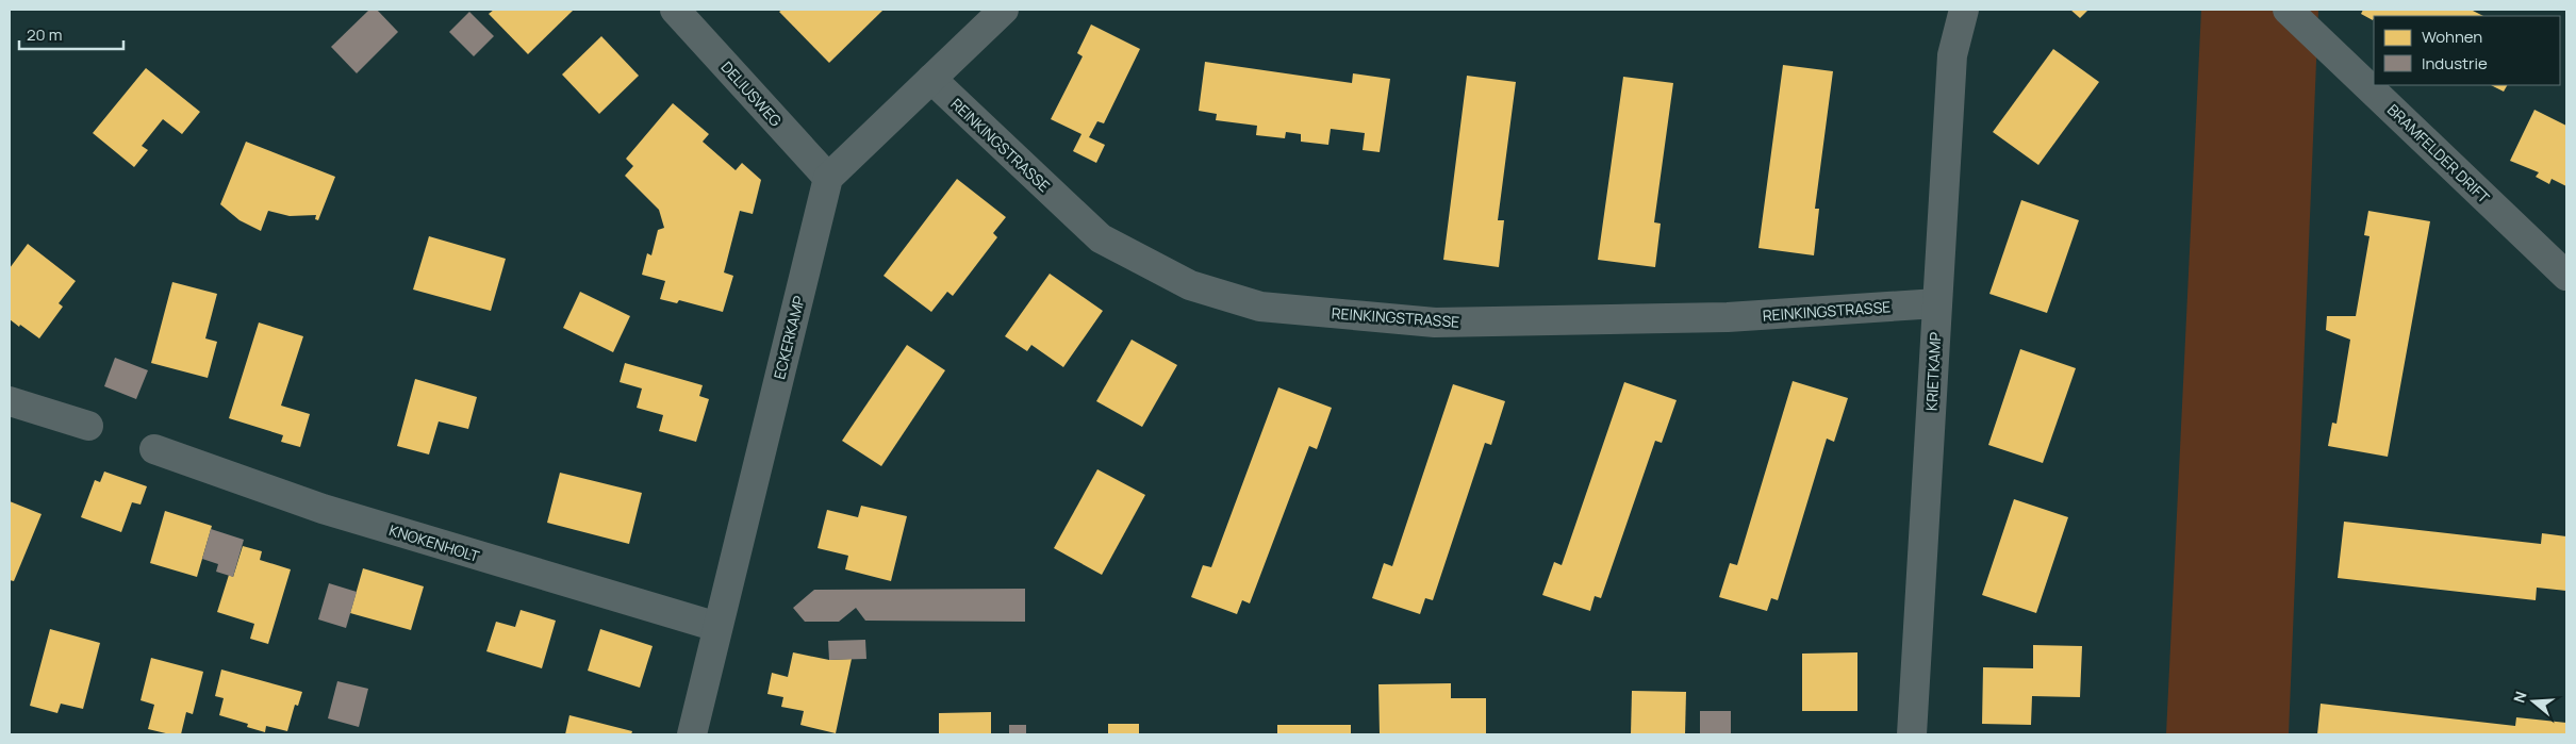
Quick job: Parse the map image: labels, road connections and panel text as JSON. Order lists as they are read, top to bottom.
{
  "streets": {
    "street": [
      "DELIUSWEG",
      "REINKINGSTRASSE",
      "BRAMFELDER DRIFT",
      "ECKERKAMP",
      "KRIETKAMP",
      "KNOKENHOLT"
    ]
  },
  "crossings": [
    ["DELIUSWEG", "ECKERKAMP"],
    ["REINKINGSTRASSE", "KRIETKAMP"],
    ["ECKERKAMP", "KNOKENHOLT"]
  ],
  "legend": ["Wohnen", "Industrie"],
  "scale_bar": "20 m",
  "north": "left"
}
